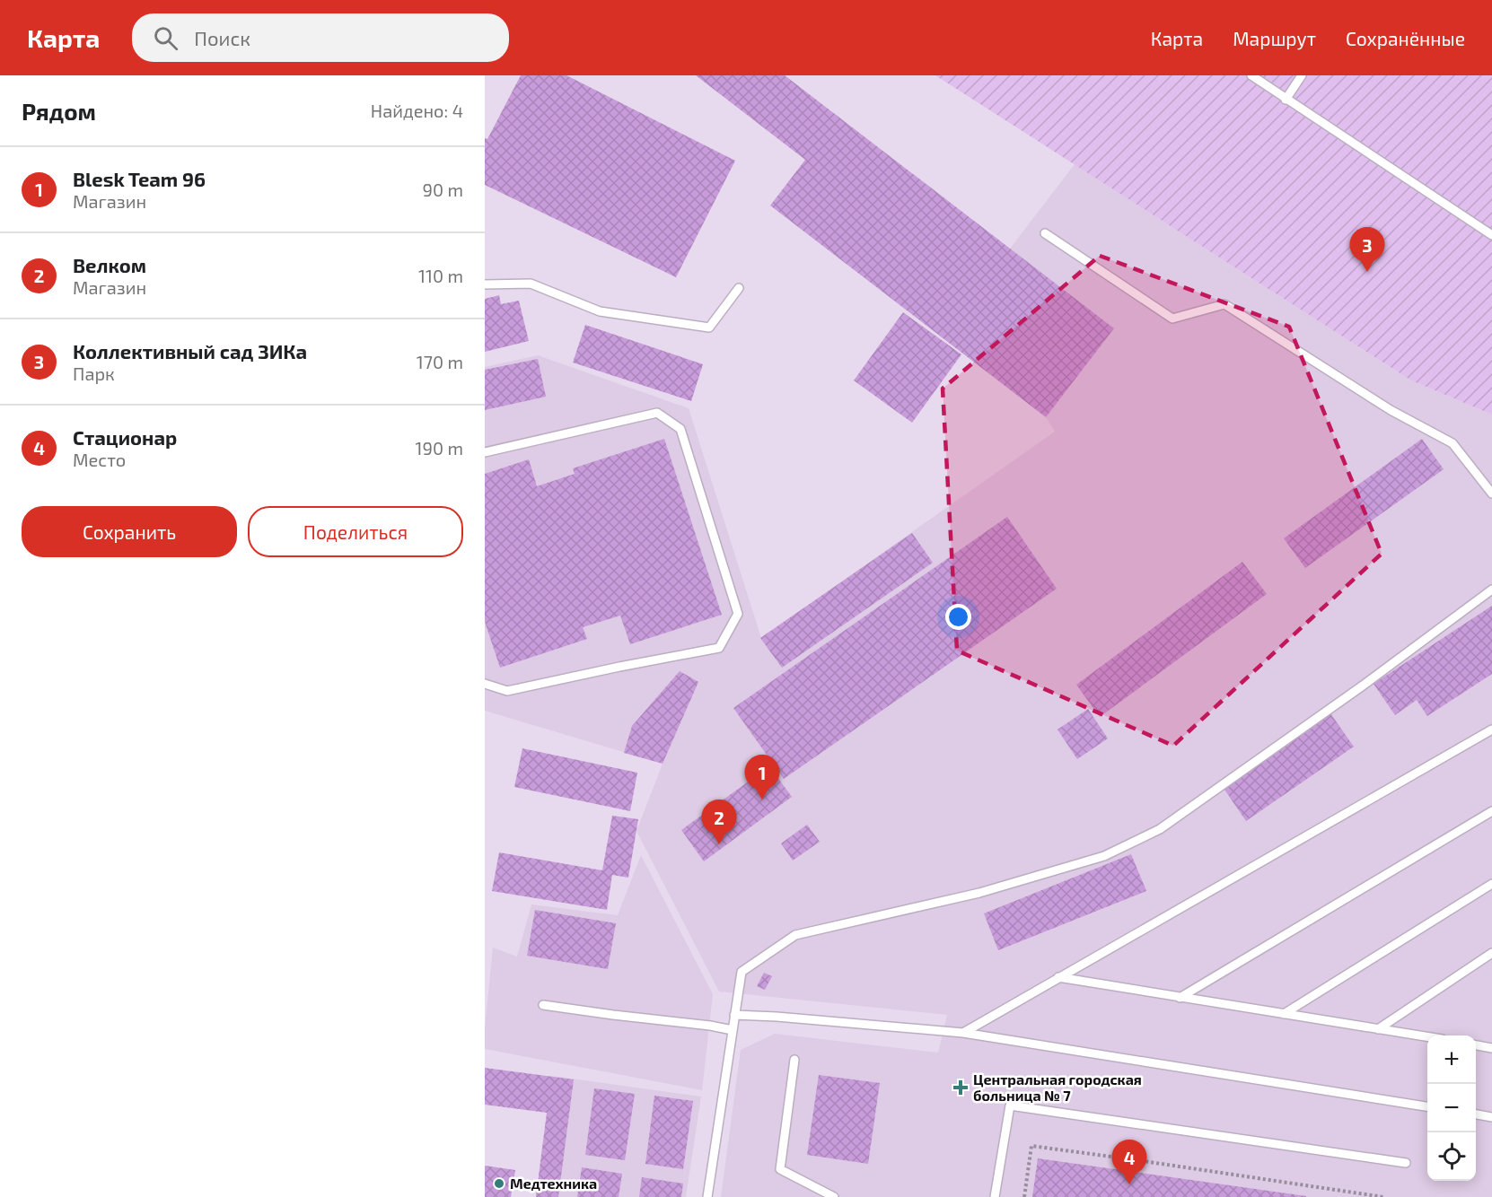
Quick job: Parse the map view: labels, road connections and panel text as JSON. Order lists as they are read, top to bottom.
{
  "places": {
    "health": ["Центральная городская больница № 7"],
    "other": ["Медтехника"]
  },
  "page": {
    "header": "Карта",
    "search": "Поиск",
    "nav": ["Карта", "Маршрут", "Сохранённые"],
    "heading": ["Рядом", "Найдено: 4"],
    "list": [
      {
        "mark": "1",
        "name": "Blesk Team 96",
        "note": "Магазин",
        "value": "90 m"
      },
      {
        "mark": "2",
        "name": "Велком",
        "note": "Магазин",
        "value": "110 m"
      },
      {
        "mark": "3",
        "name": "Коллективный сад ЗИКа",
        "note": "Парк",
        "value": "170 m"
      },
      {
        "mark": "4",
        "name": "Стационар",
        "note": "Место",
        "value": "190 m"
      }
    ],
    "pins": [
      "3",
      "1",
      "2",
      "4"
    ],
    "buttons": ["Сохранить", "Поделиться"],
    "map_buttons": ["+", "−"]
  }
}
